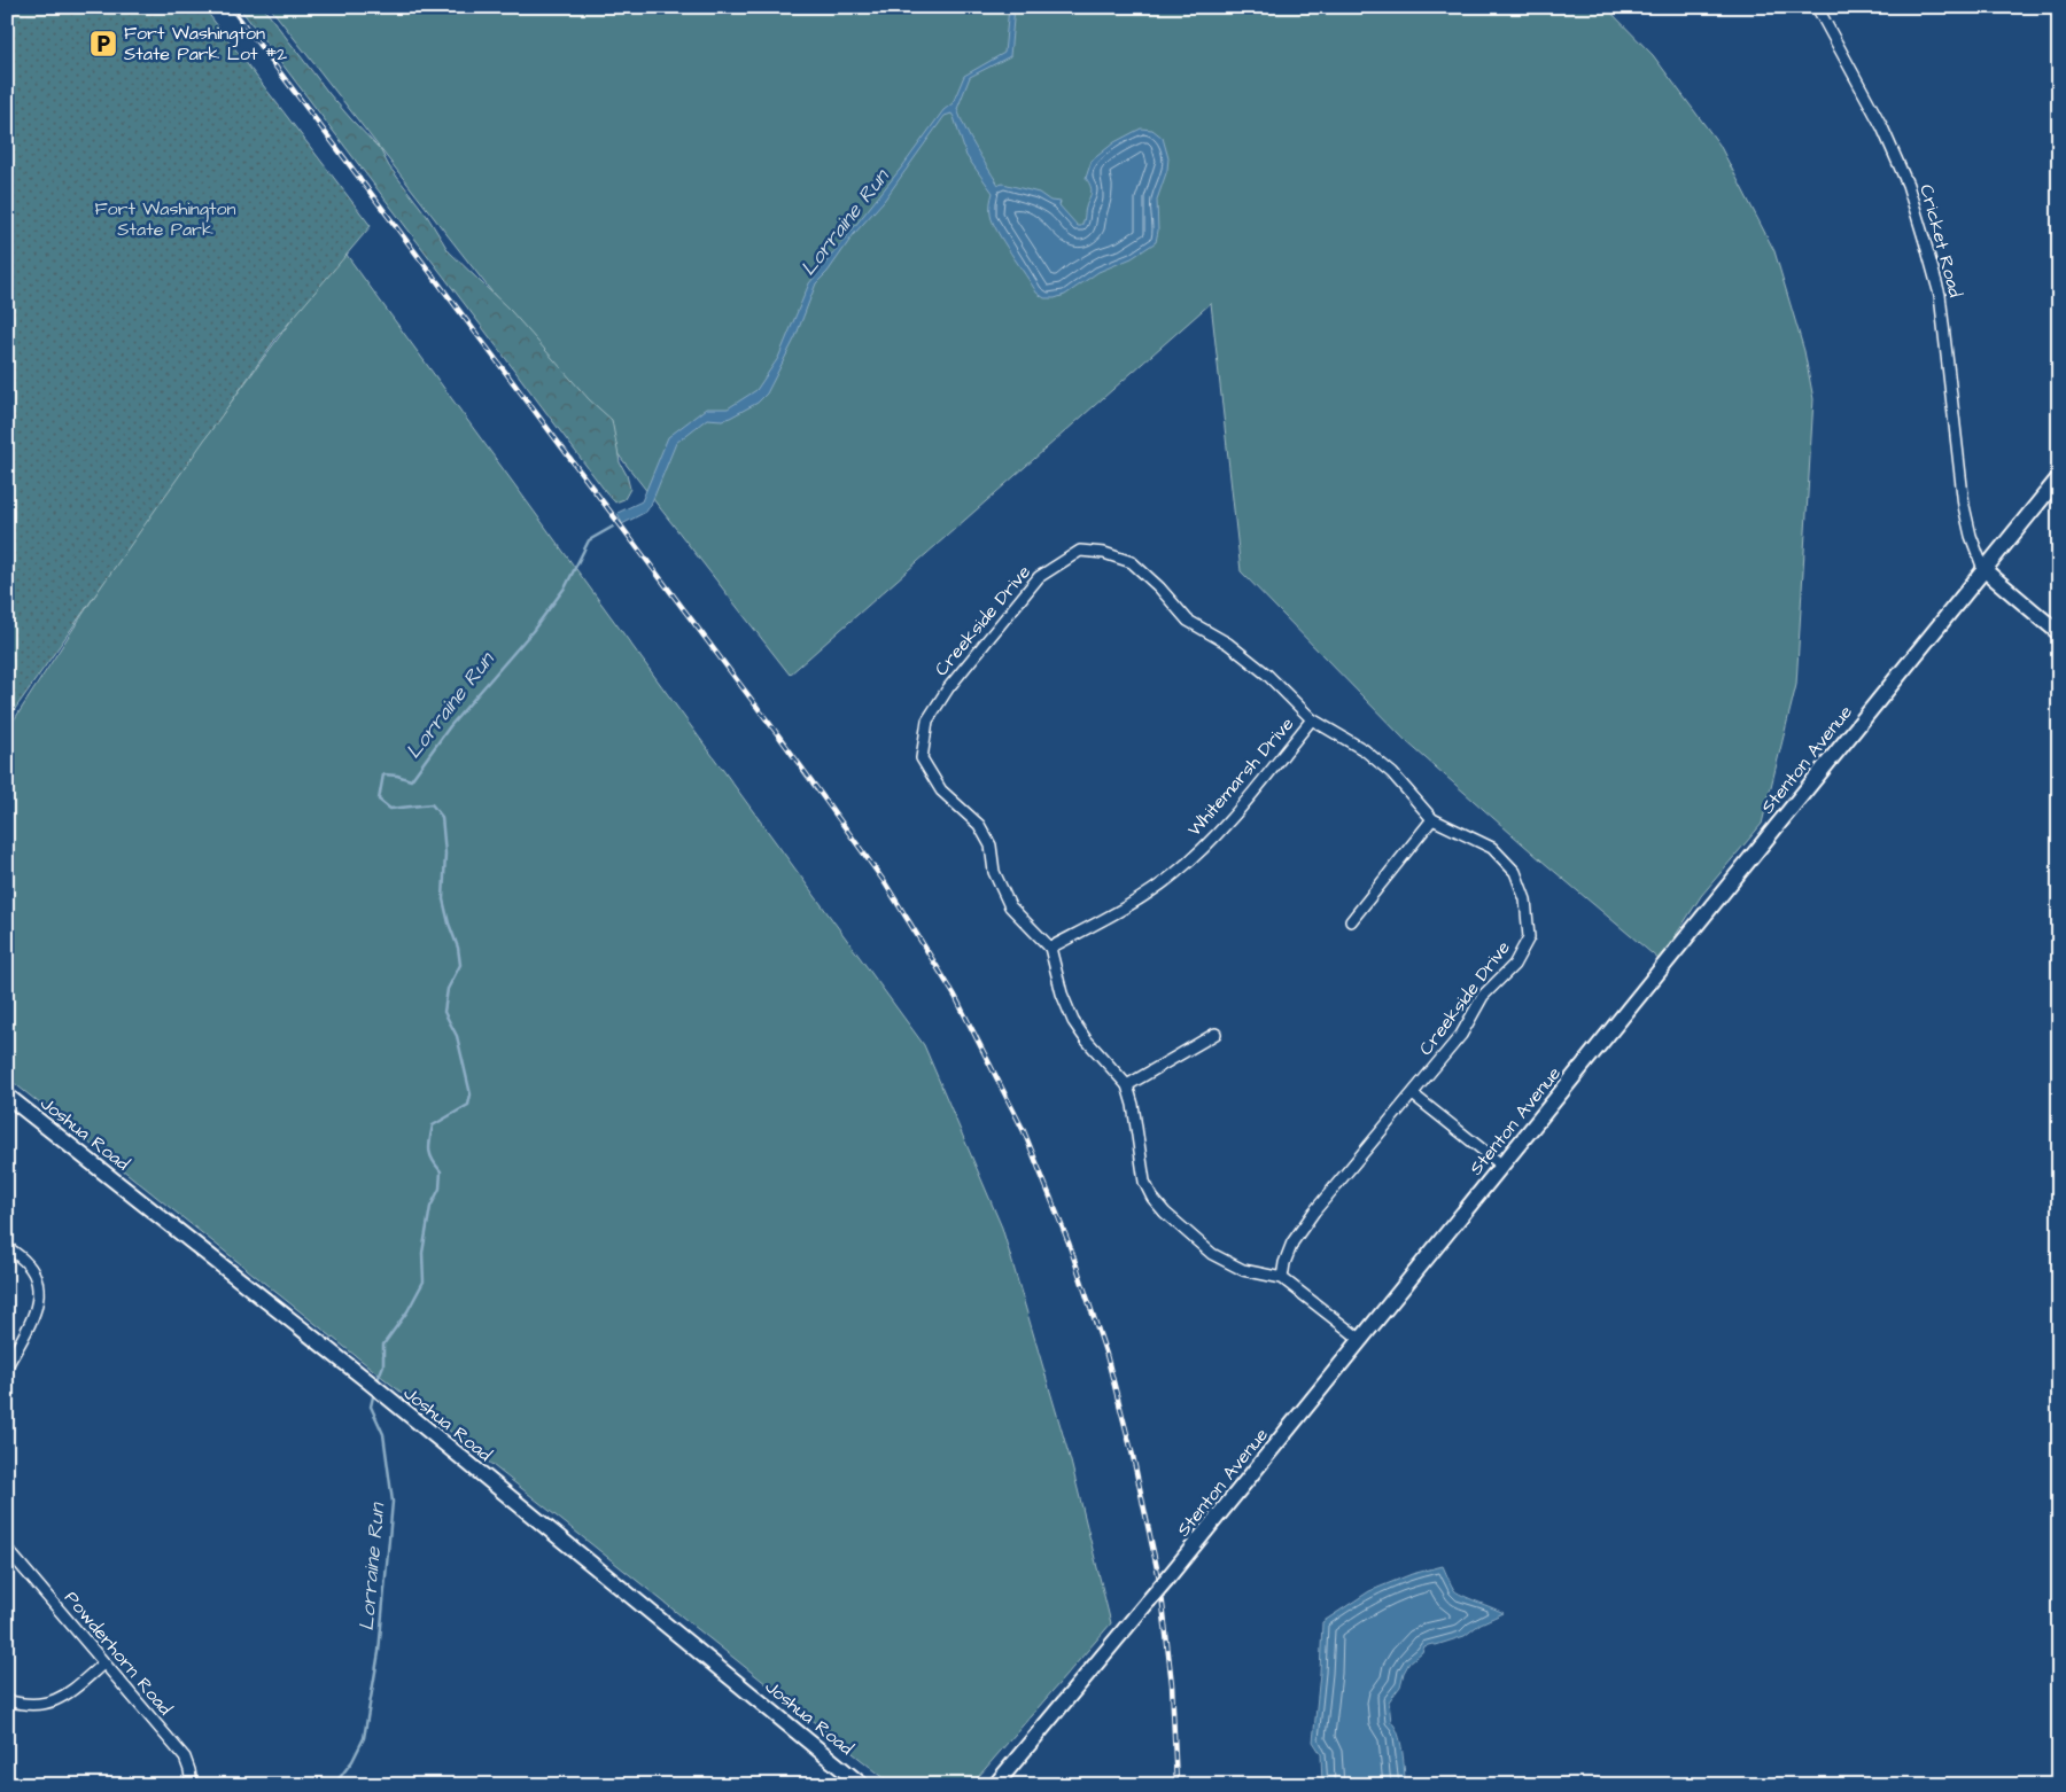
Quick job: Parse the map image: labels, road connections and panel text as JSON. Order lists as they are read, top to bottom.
{
  "streets": {
    "main road": ["Stenton Avenue", "Joshua Road"],
    "street": [
      "Cricket Road",
      "Creekside Drive",
      "Whitemarsh Drive",
      "Powderhorn Road"
    ]
  },
  "crossings": [
    ["Cricket Road", "Stenton Avenue"],
    ["Creekside Drive", "Whitemarsh Drive"]
  ],
  "water": ["Lorraine Run"],
  "parks": ["Fort Washington State Park"],
  "places": {
    "parking": ["Fort Washington State Park Lot #2"]
  }
}
